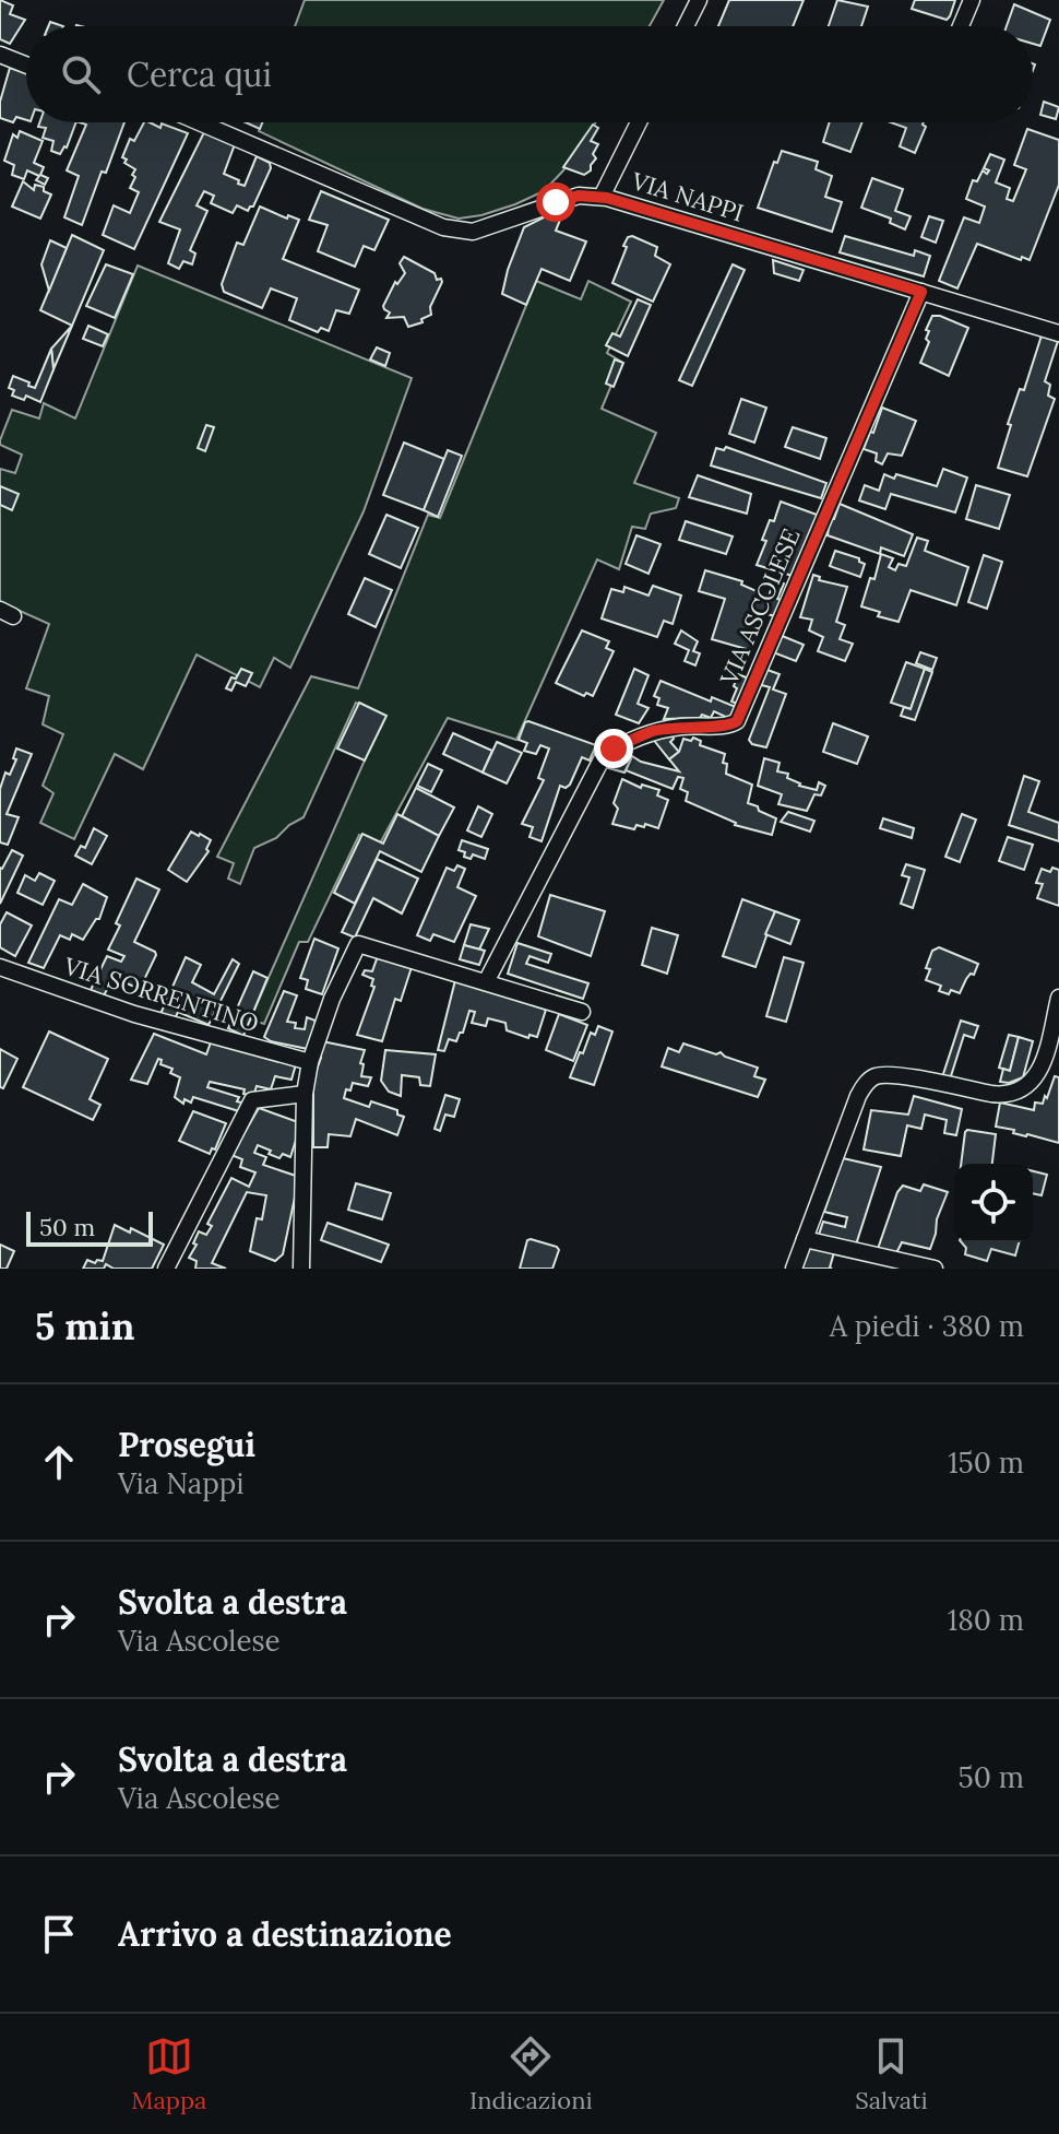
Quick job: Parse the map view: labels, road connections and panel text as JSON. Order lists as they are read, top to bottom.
{
  "streets": {
    "street": ["VIA NAPPI", "VIA ASCOLESE", "VIA SORRENTINO"]
  },
  "crossings": [
    ["VIA NAPPI", "VIA ASCOLESE"]
  ],
  "scale_bar": "50 m",
  "page": {
    "search": "Cerca qui",
    "scale": "50 m",
    "heading": ["5 min", "A piedi · 380 m"],
    "list": [
      ["Prosegui", "Via Nappi", "150 m"],
      ["Svolta a destra", "Via Ascolese", "180 m"],
      ["Svolta a destra", "Via Ascolese", "50 m"],
      "Arrivo a destinazione"
    ],
    "nav": ["Mappa", "Indicazioni", "Salvati"]
  }
}
